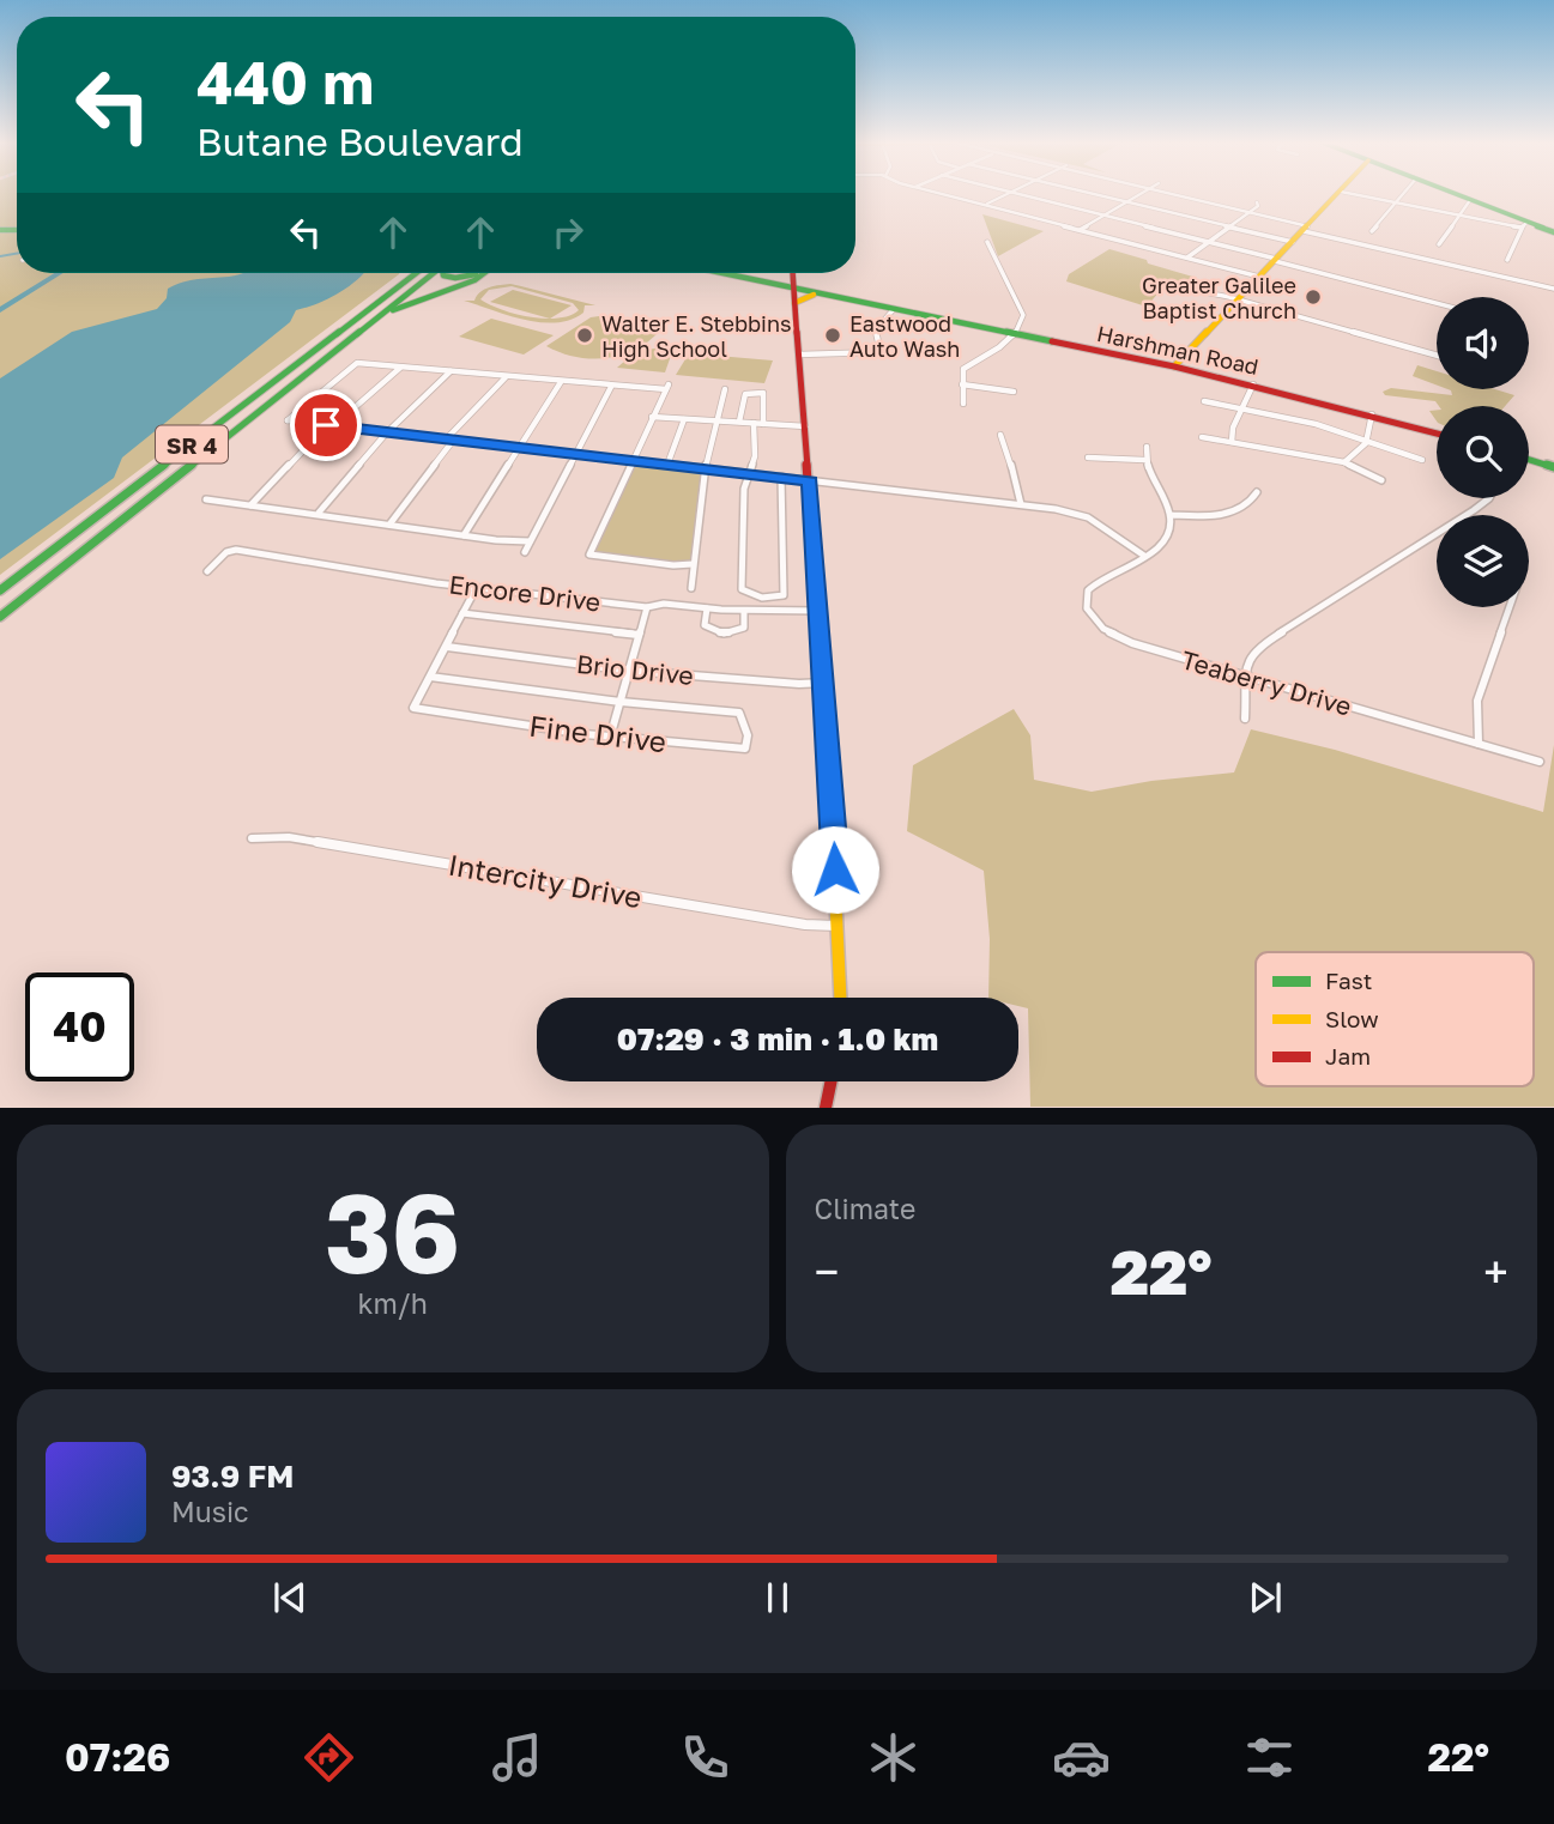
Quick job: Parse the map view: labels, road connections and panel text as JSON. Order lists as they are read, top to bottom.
{
  "streets": {
    "main road": ["Harshman Road", "SR 4"],
    "street": [
      "Encore Drive",
      "Brio Drive",
      "Teaberry Drive",
      "Fine Drive",
      "Intercity Drive"
    ]
  },
  "places": ["Greater Galilee Baptist Church", "Walter E. Stebbins High School", "Eastwood Auto Wash"],
  "legend": ["Fast", "Slow", "Jam"],
  "page": {
    "turn": ["440 m", "Butane Boulevard"],
    "limit": "40",
    "trip": "07:29 · 3 min · 1.0 km",
    "tile": [
      ["36", "km/h"],
      "Climate"
    ],
    "heat": ["−", "22°", "+"],
    "song": ["93.9 FM", "Music"],
    "tabs": ["07:26", "22°"]
  }
}
